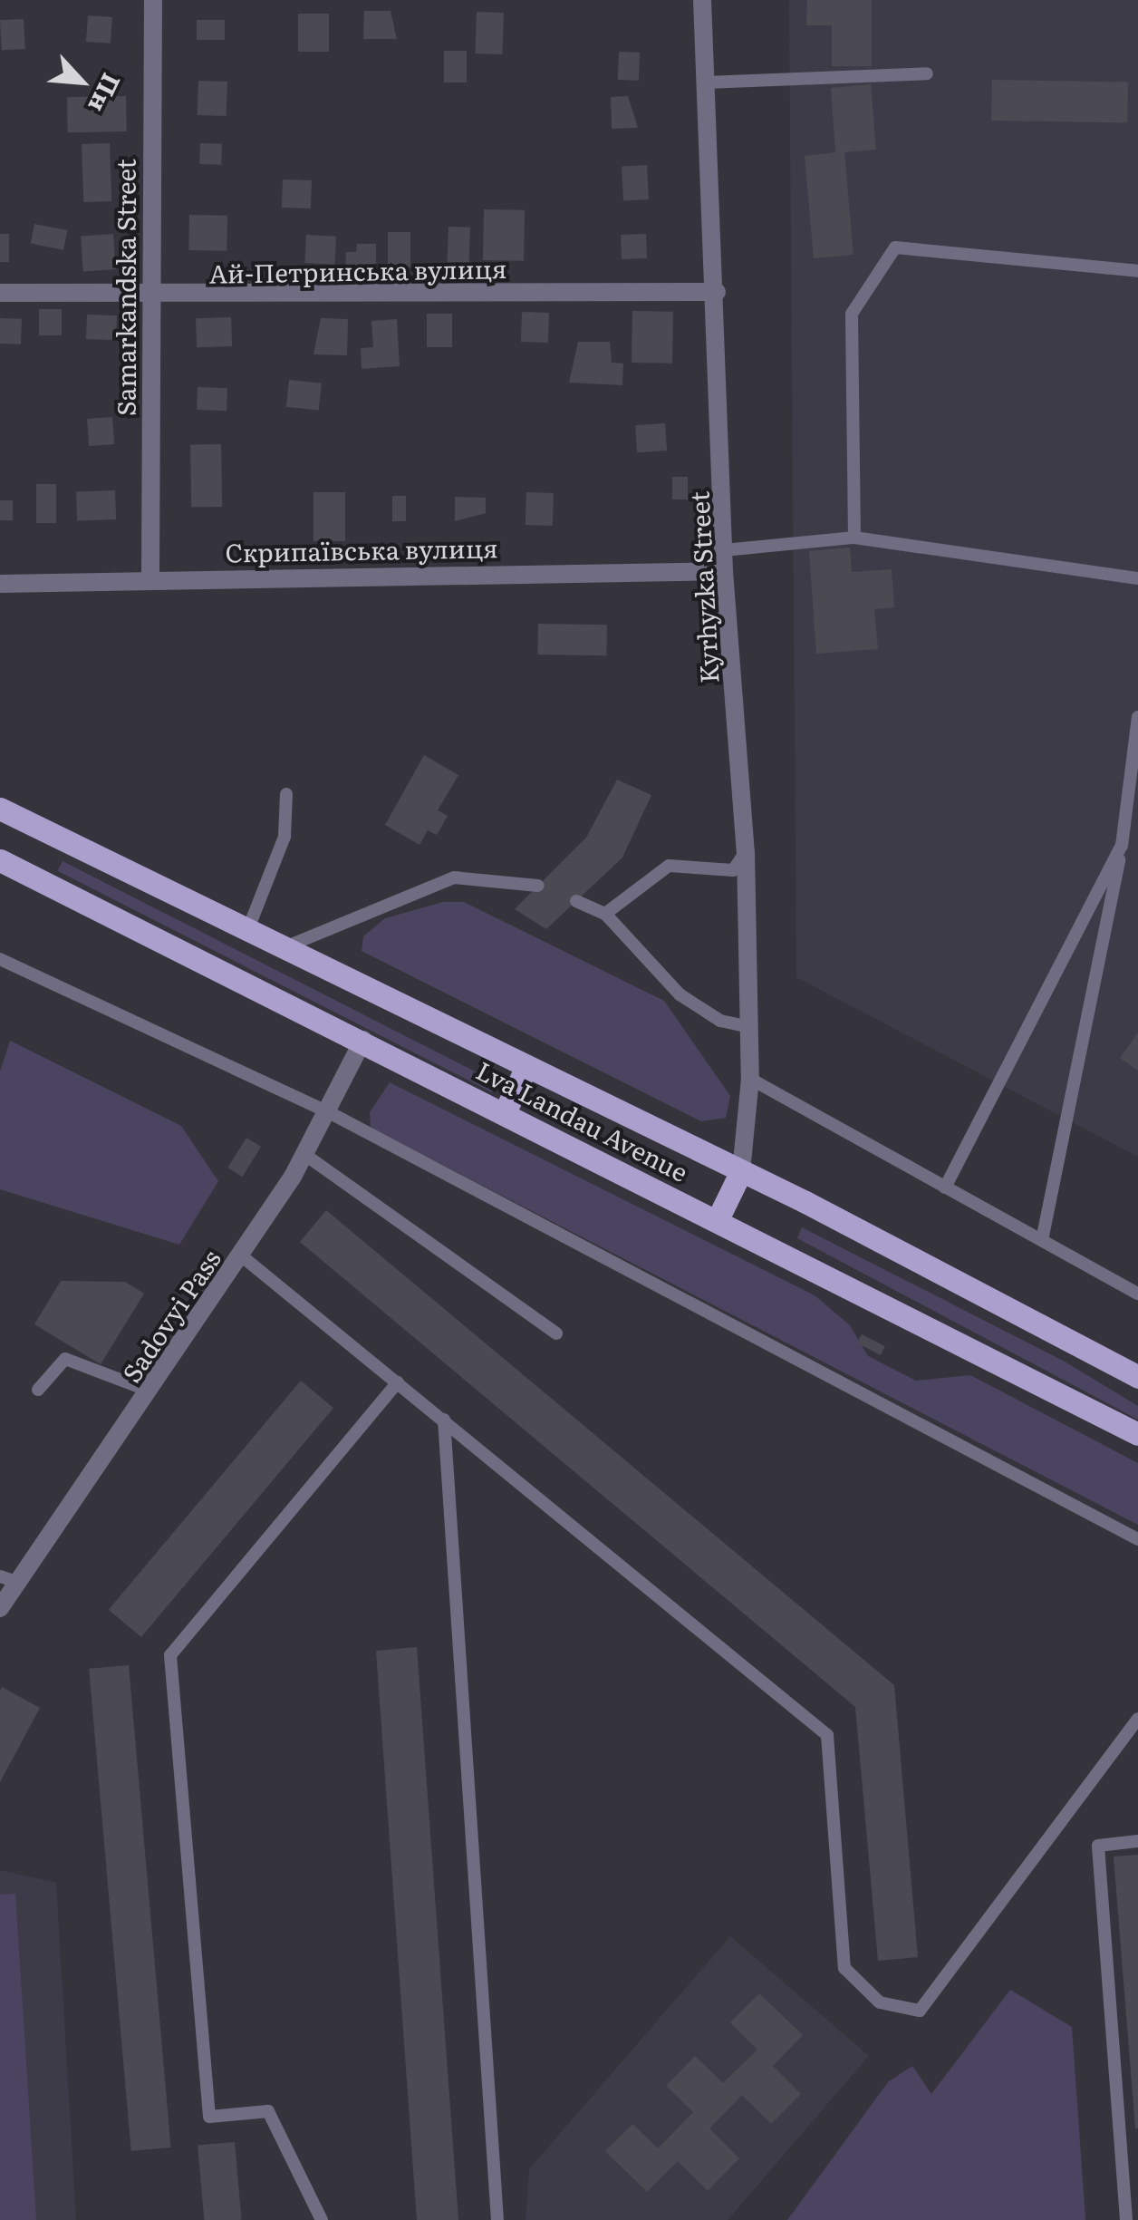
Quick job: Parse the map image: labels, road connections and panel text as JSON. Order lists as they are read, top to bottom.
{
  "streets": {
    "main road": ["Lva Landau Avenue"],
    "street": [
      "Ай-Петринська вулиця",
      "Samarkandska Street",
      "Скрипаївська вулиця",
      "Kyrhyzka Street",
      "Sadovyi Pass"
    ]
  },
  "crossings": [
    ["Ай-Петринська вулиця", "Samarkandska Street"],
    ["Ай-Петринська вулиця", "Kyrhyzka Street"],
    ["Samarkandska Street", "Скрипаївська вулиця"],
    ["Скрипаївська вулиця", "Kyrhyzka Street"],
    ["Kyrhyzka Street", "Lva Landau Avenue"],
    ["Lva Landau Avenue", "Sadovyi Pass"]
  ],
  "north": "bottom right"
}
